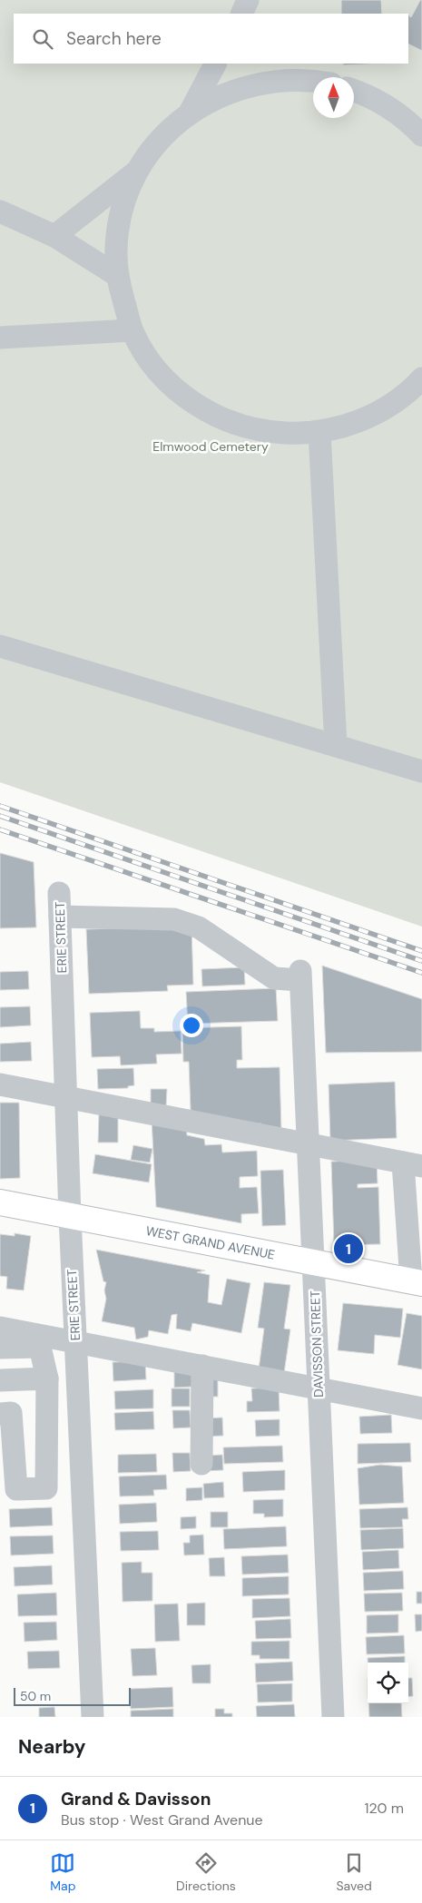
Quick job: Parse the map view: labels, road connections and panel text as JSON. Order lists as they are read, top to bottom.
{
  "streets": {
    "main road": ["WEST GRAND AVENUE"],
    "street": ["ERIE STREET", "DAVISSON STREET"]
  },
  "crossings": [
    ["ERIE STREET", "WEST GRAND AVENUE"],
    ["ERIE STREET", "DAVISSON STREET"],
    ["WEST GRAND AVENUE", "DAVISSON STREET"]
  ],
  "parks": ["Elmwood Cemetery"],
  "scale_bar": "50 m",
  "north": "top",
  "page": {
    "search": "Search here",
    "pins": "1",
    "scale": "50 m",
    "heading": "Nearby",
    "list": [
      {
        "mark": "1",
        "name": "Grand & Davisson",
        "note": "Bus stop · West Grand Avenue",
        "value": "120 m"
      }
    ],
    "nav": ["Map", "Directions", "Saved"]
  }
}
